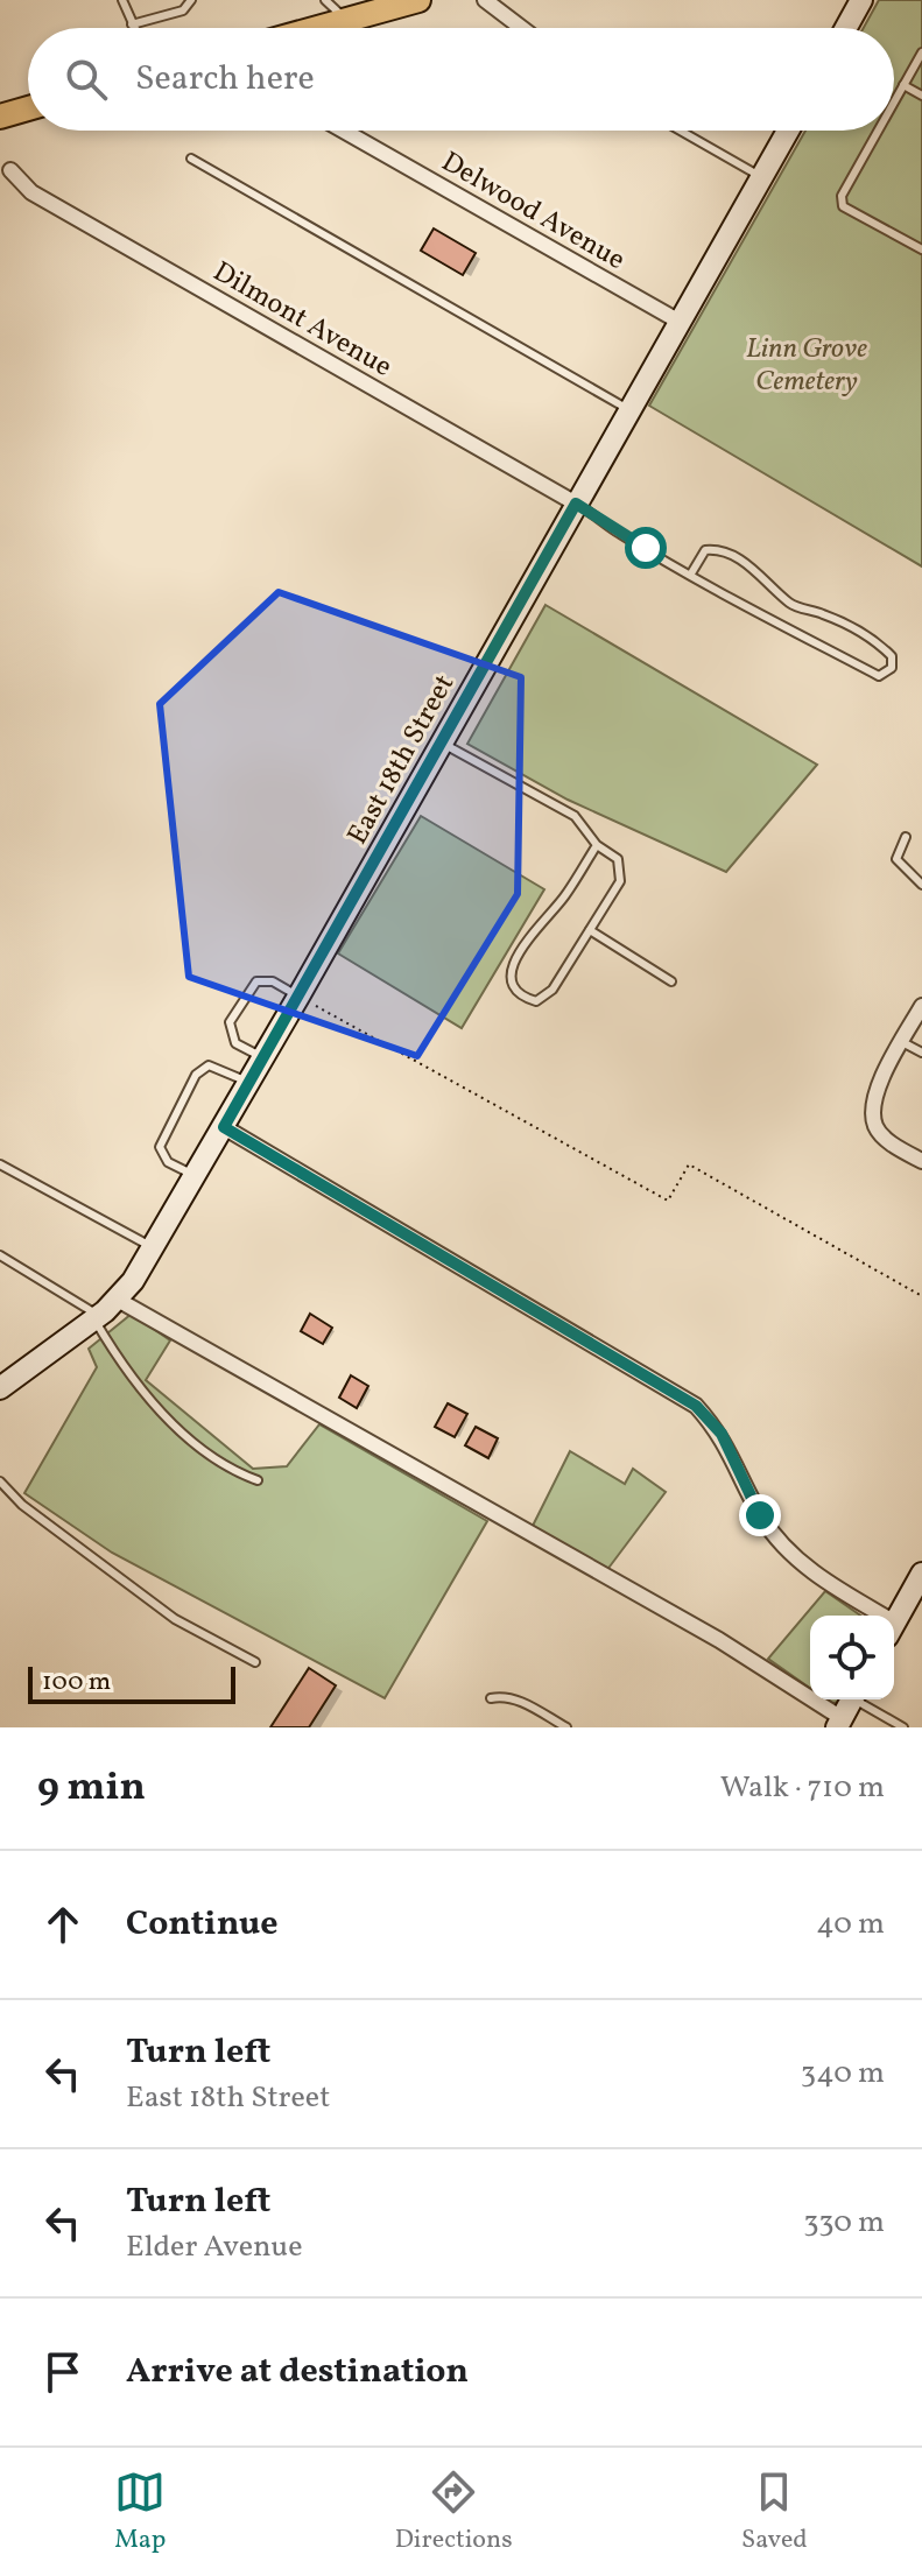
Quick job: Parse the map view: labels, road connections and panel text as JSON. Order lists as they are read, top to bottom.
{
  "streets": {
    "street": ["Delwood Avenue", "Dilmont Avenue", "East 18th Street"]
  },
  "crossings": [
    ["Delwood Avenue", "East 18th Street"],
    ["Dilmont Avenue", "East 18th Street"]
  ],
  "parks": ["Linn Grove Cemetery"],
  "scale_bar": "100 m",
  "page": {
    "search": "Search here",
    "scale": "100 m",
    "heading": ["9 min", "Walk · 710 m"],
    "list": [
      ["Continue", "40 m"],
      ["Turn left", "East 18th Street", "340 m"],
      ["Turn left", "Elder Avenue", "330 m"],
      "Arrive at destination"
    ],
    "nav": ["Map", "Directions", "Saved"]
  }
}
